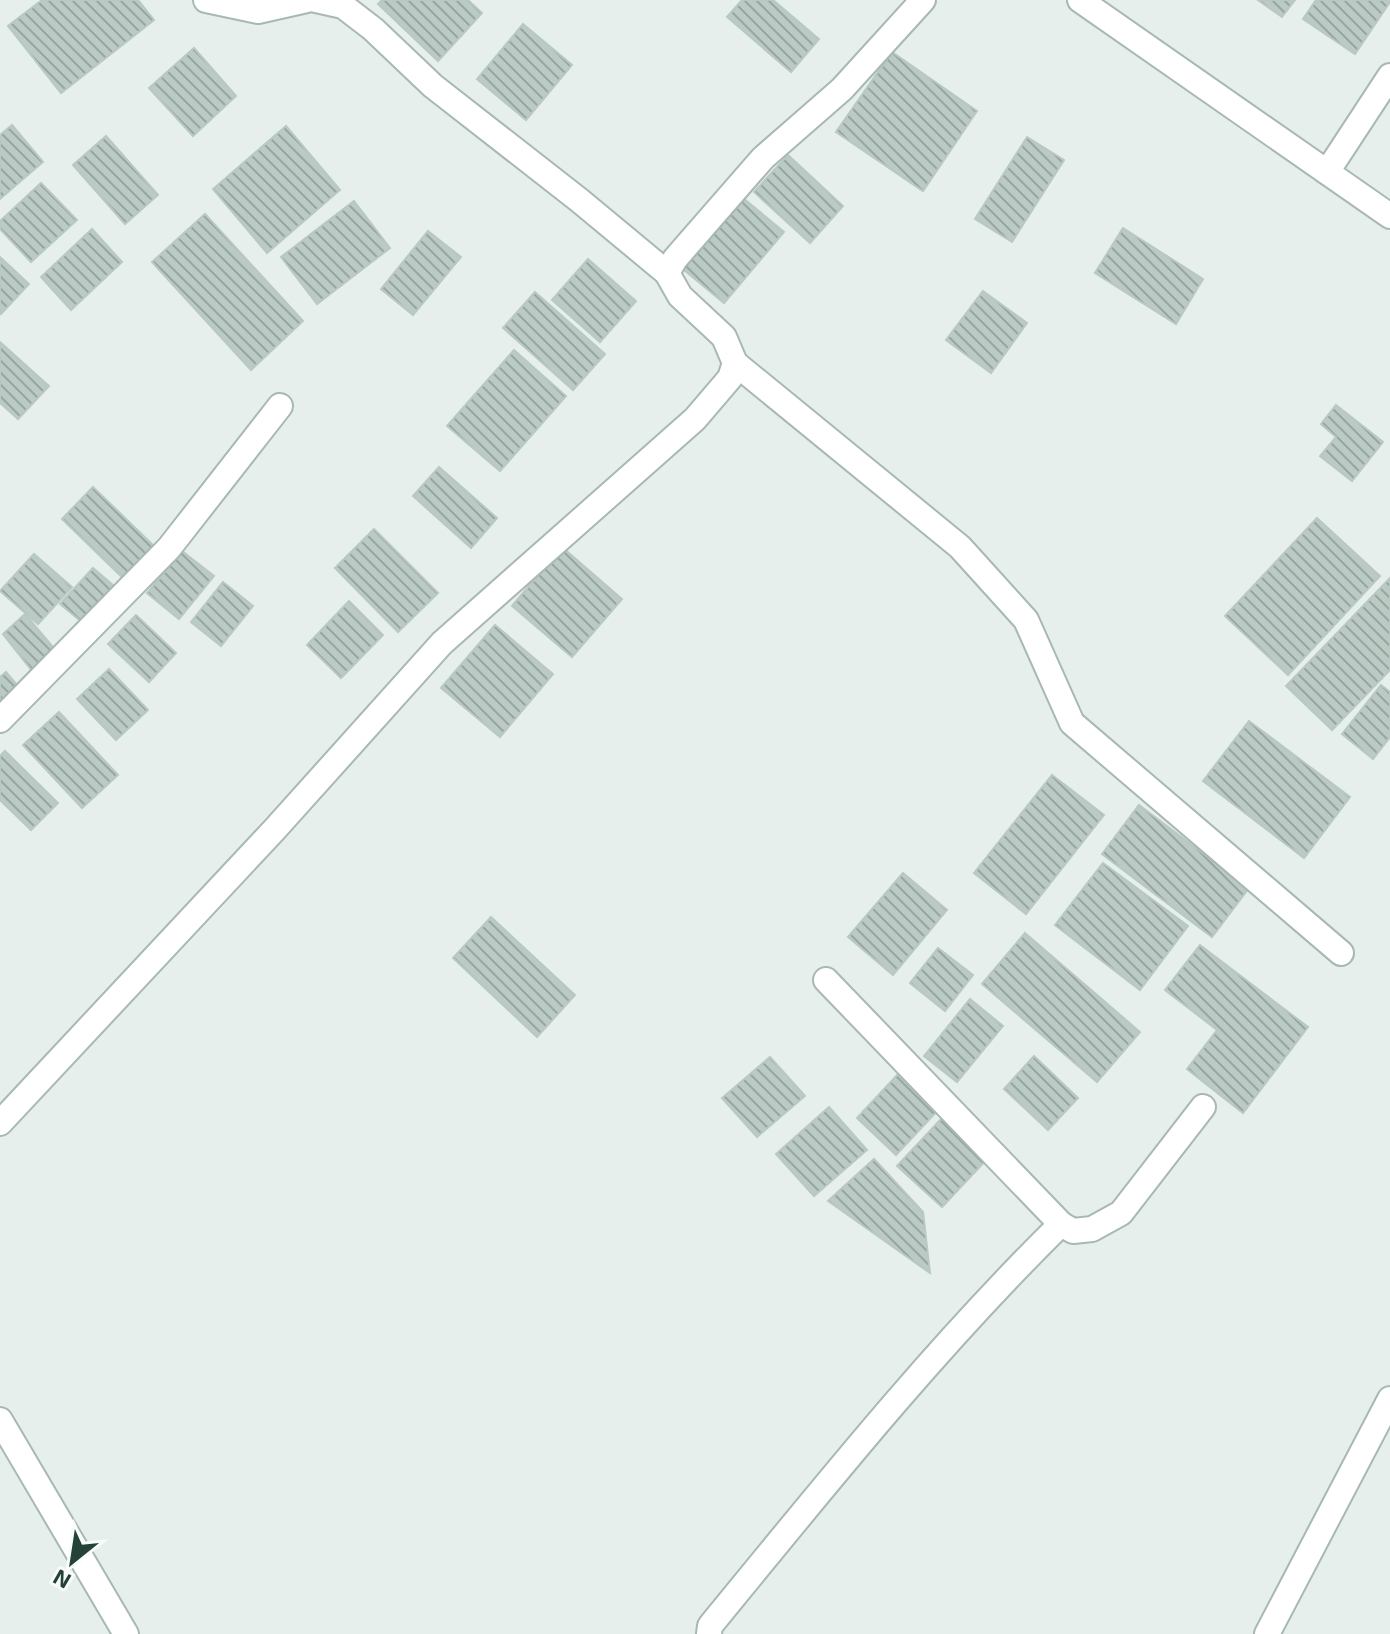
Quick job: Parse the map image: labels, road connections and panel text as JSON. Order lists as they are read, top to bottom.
{
  "north": "bottom left"
}
